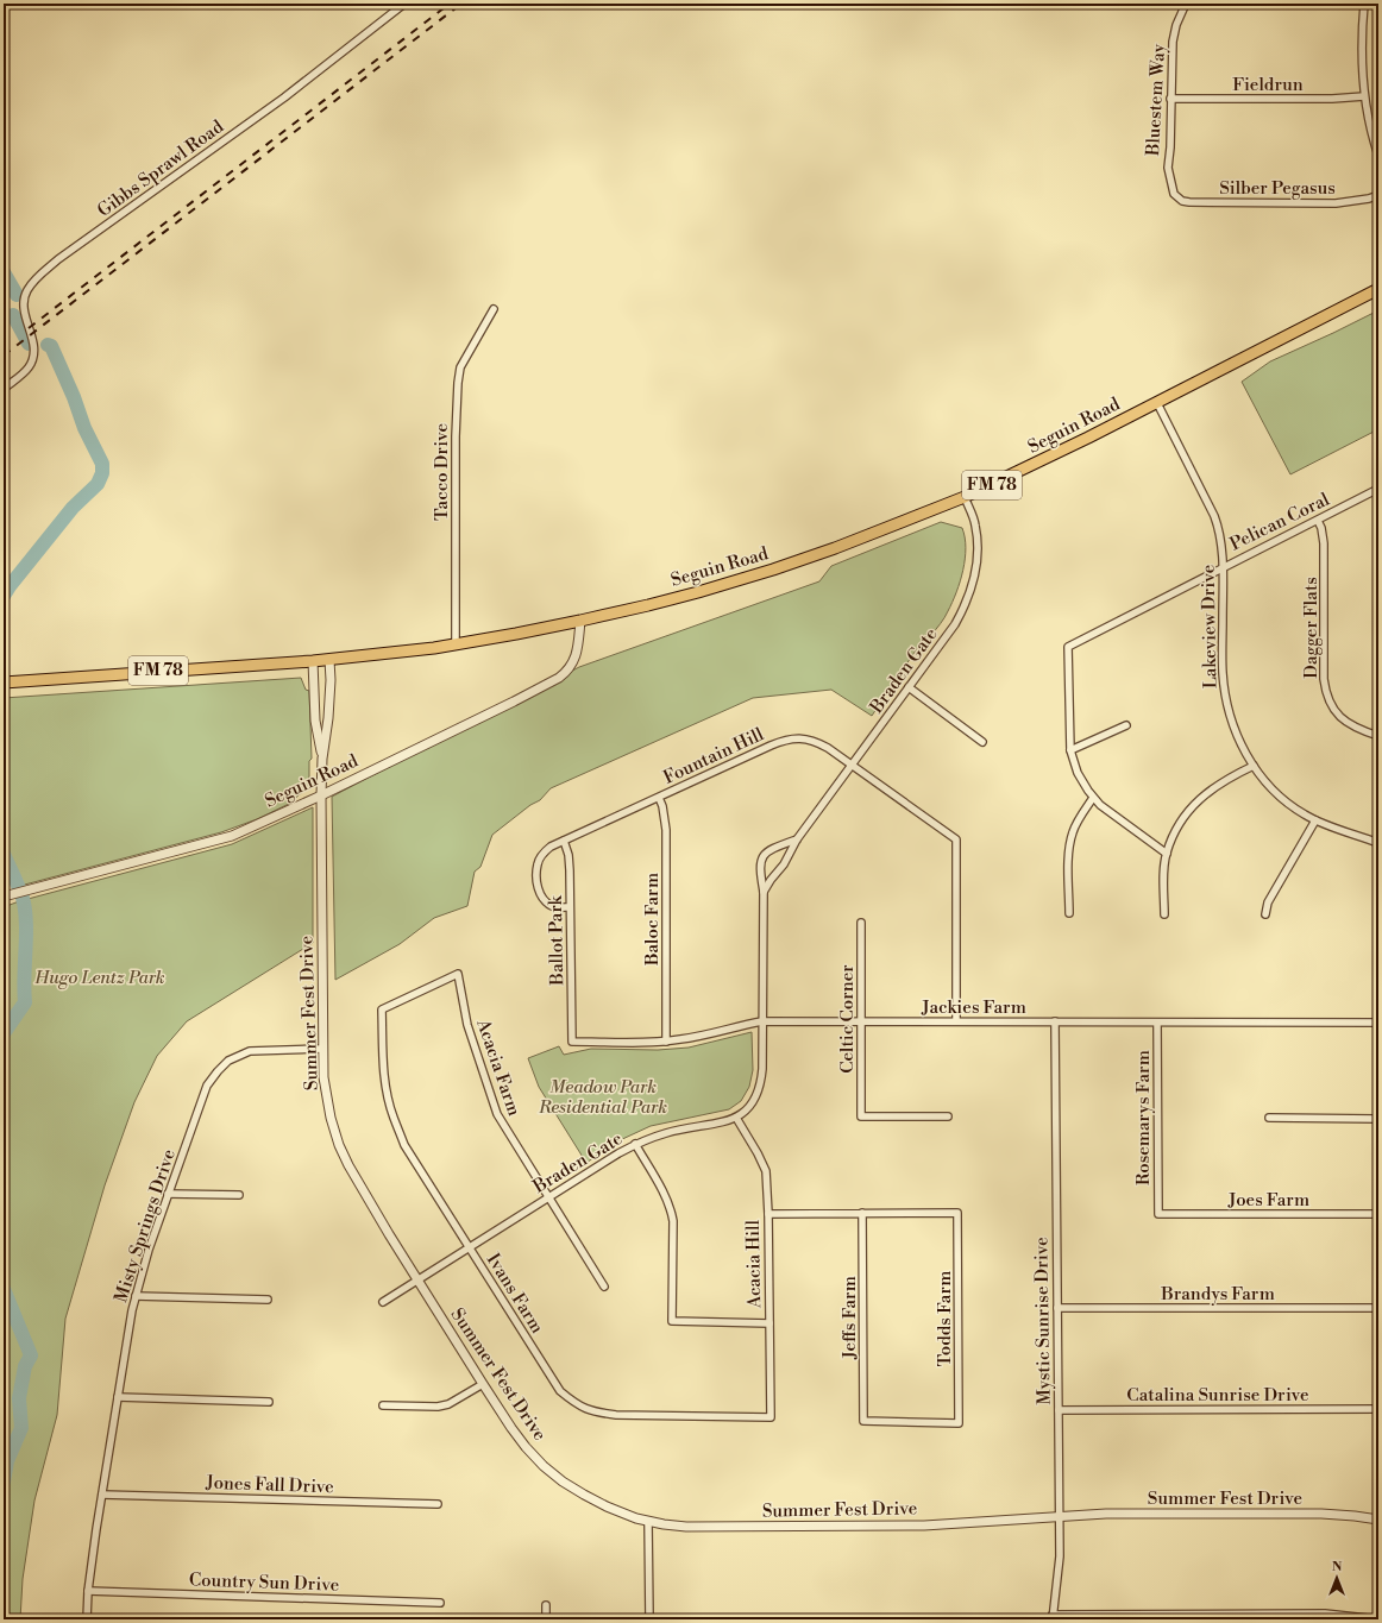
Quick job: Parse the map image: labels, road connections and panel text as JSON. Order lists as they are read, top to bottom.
{
  "streets": {
    "main road": ["Seguin Road", "FM 78"],
    "street": [
      "Fieldrun",
      "Bluestem Way",
      "Gibbs Sprawl Road",
      "Silber Pegasus",
      "Tacco Drive",
      "Pelican Coral",
      "Lakeview Drive",
      "Dagger Flats",
      "Braden Gate",
      "Fountain Hill",
      "Baloc Farm",
      "Ballot Park",
      "Jackies Farm",
      "Summer Fest Drive",
      "Celtic Corner",
      "Acacia Farm",
      "Rosemarys Farm",
      "Joes Farm",
      "Misty Springs Drive",
      "Acacia Hill",
      "Ivans Farm",
      "Brandys Farm",
      "Jeffs Farm",
      "Todds Farm",
      "Mystic Sunrise Drive",
      "Catalina Sunrise Drive",
      "Jones Fall Drive",
      "Country Sun Drive"
    ]
  },
  "crossings": [
    ["Fieldrun", "Bluestem Way"],
    ["Bluestem Way", "Silber Pegasus"],
    ["Seguin Road", "Tacco Drive"],
    ["Seguin Road", "Lakeview Drive"],
    ["Seguin Road", "Braden Gate"],
    ["Seguin Road", "Summer Fest Drive"],
    ["Pelican Coral", "Lakeview Drive"],
    ["Pelican Coral", "Dagger Flats"],
    ["Braden Gate", "Fountain Hill"],
    ["Braden Gate", "Summer Fest Drive"],
    ["Braden Gate", "Acacia Farm"],
    ["Braden Gate", "Acacia Hill"],
    ["Braden Gate", "Ivans Farm"],
    ["Fountain Hill", "Baloc Farm"],
    ["Fountain Hill", "Ballot Park"],
    ["Fountain Hill", "Jackies Farm"],
    ["Baloc Farm", "Jackies Farm"],
    ["Ballot Park", "Jackies Farm"],
    ["Jackies Farm", "Celtic Corner"],
    ["Jackies Farm", "Rosemarys Farm"],
    ["Jackies Farm", "Mystic Sunrise Drive"],
    ["Summer Fest Drive", "Misty Springs Drive"],
    ["Summer Fest Drive", "Mystic Sunrise Drive"],
    ["Acacia Farm", "Ivans Farm"],
    ["Rosemarys Farm", "Joes Farm"],
    ["Misty Springs Drive", "Jones Fall Drive"],
    ["Misty Springs Drive", "Country Sun Drive"],
    ["Acacia Hill", "Ivans Farm"],
    ["Brandys Farm", "Mystic Sunrise Drive"],
    ["Jeffs Farm", "Todds Farm"],
    ["Mystic Sunrise Drive", "Catalina Sunrise Drive"]
  ],
  "parks": ["Hugo Lentz Park", "Meadow Park Residential Park"],
  "north": "top"
}
